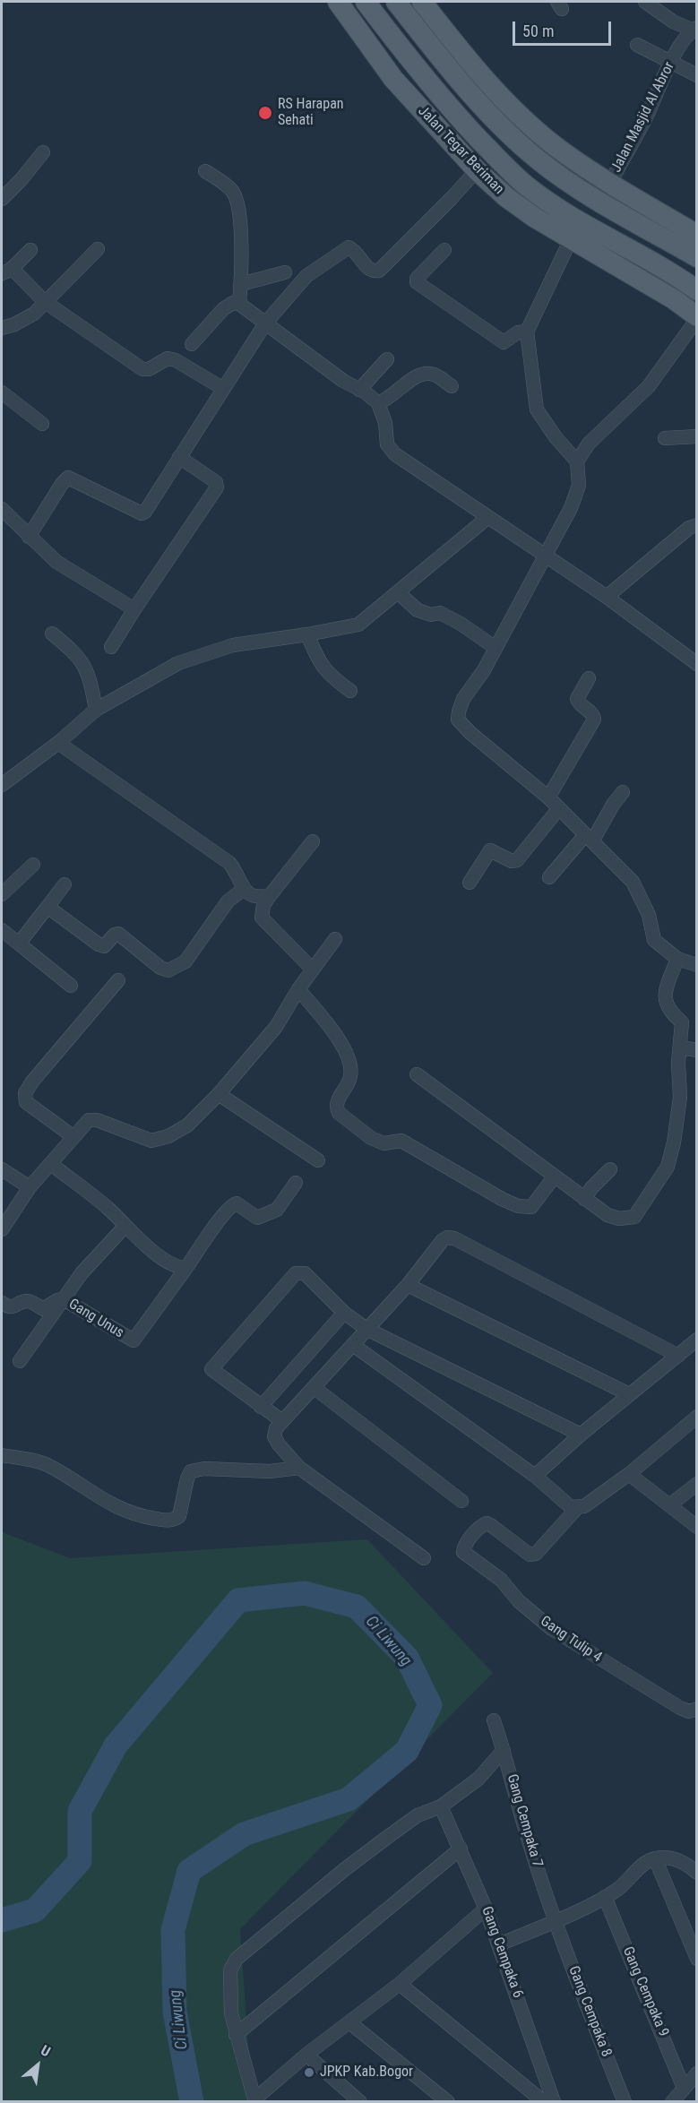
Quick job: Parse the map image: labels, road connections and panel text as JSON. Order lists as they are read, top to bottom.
{
  "streets": {
    "main road": ["Jalan Tegar Beriman"],
    "street": [
      "Jalan Masjid Al Abror",
      "Gang Unus",
      "Gang Tulip 4",
      "Gang Cempaka 7",
      "Gang Cempaka 6",
      "Gang Cempaka 9",
      "Gang Cempaka 8"
    ]
  },
  "crossings": [
    ["Gang Cempaka 7", "Gang Cempaka 8"]
  ],
  "water": ["Ci Liwung"],
  "places": ["RS Harapan Sehati", "JPKP Kab.Bogor"],
  "scale_bar": "50 m",
  "north": "top right"
}
